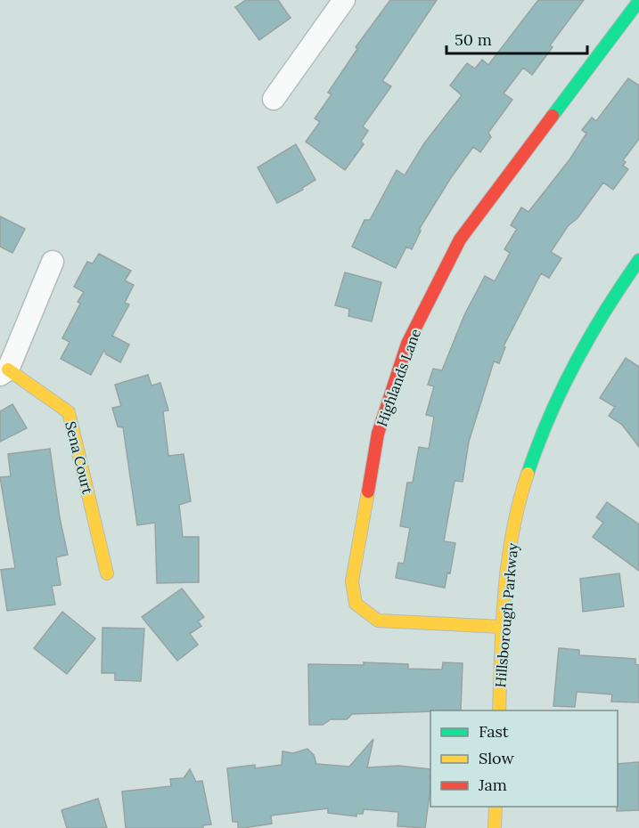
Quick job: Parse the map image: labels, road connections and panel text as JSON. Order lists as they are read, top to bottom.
{
  "streets": {
    "street": ["Highlands Lane", "Sena Court", "Hillsborough Parkway"]
  },
  "crossings": [
    ["Highlands Lane", "Hillsborough Parkway"]
  ],
  "legend": ["Fast", "Slow", "Jam"],
  "scale_bar": "50 m"
}
